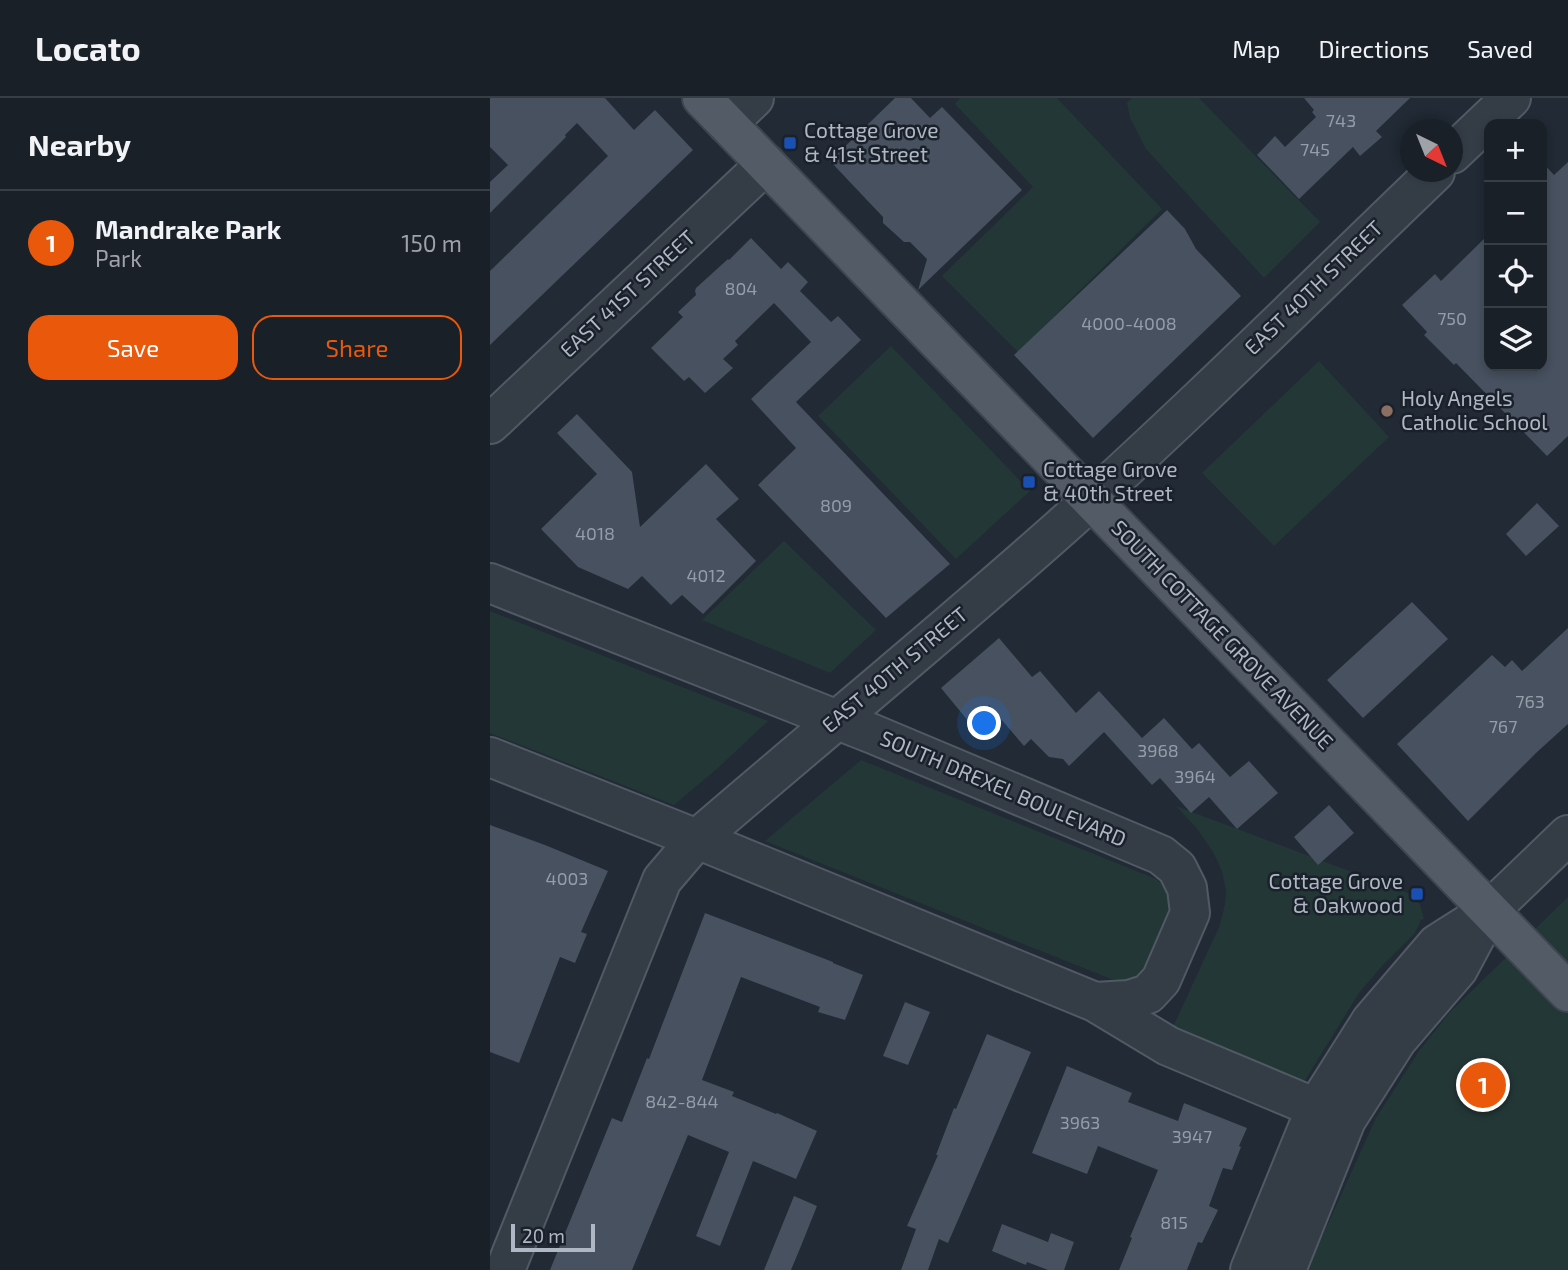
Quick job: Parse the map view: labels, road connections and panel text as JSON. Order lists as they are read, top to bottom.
{
  "streets": {
    "main road": ["SOUTH COTTAGE GROVE AVENUE"],
    "street": ["EAST 40TH STREET", "EAST 41ST STREET", "SOUTH DREXEL BOULEVARD"]
  },
  "crossings": [
    ["EAST 40TH STREET", "SOUTH COTTAGE GROVE AVENUE"],
    ["EAST 40TH STREET", "SOUTH DREXEL BOULEVARD"],
    ["EAST 41ST STREET", "SOUTH COTTAGE GROVE AVENUE"]
  ],
  "places": {
    "transit": ["Cottage Grove & 41st Street", "Cottage Grove & 40th Street", "Cottage Grove & Oakwood"],
    "other": ["Holy Angels Catholic School"]
  },
  "house_numbers": [
    "743",
    "745",
    "804",
    "750",
    "4000-4008",
    "809",
    "4018",
    "4012",
    "763",
    "767",
    "3968",
    "3964",
    "4003",
    "842-844",
    "3963",
    "3947",
    "815"
  ],
  "scale_bar": "20 m",
  "north": "bottom right",
  "page": {
    "header": "Locato",
    "nav": ["Map", "Directions", "Saved"],
    "heading": "Nearby",
    "map_buttons": ["+", "−"],
    "list": [
      {
        "mark": "1",
        "name": "Mandrake Park",
        "note": "Park",
        "value": "150 m"
      }
    ],
    "buttons": ["Save", "Share"],
    "pins": "1",
    "scale": "20 m"
  }
}
